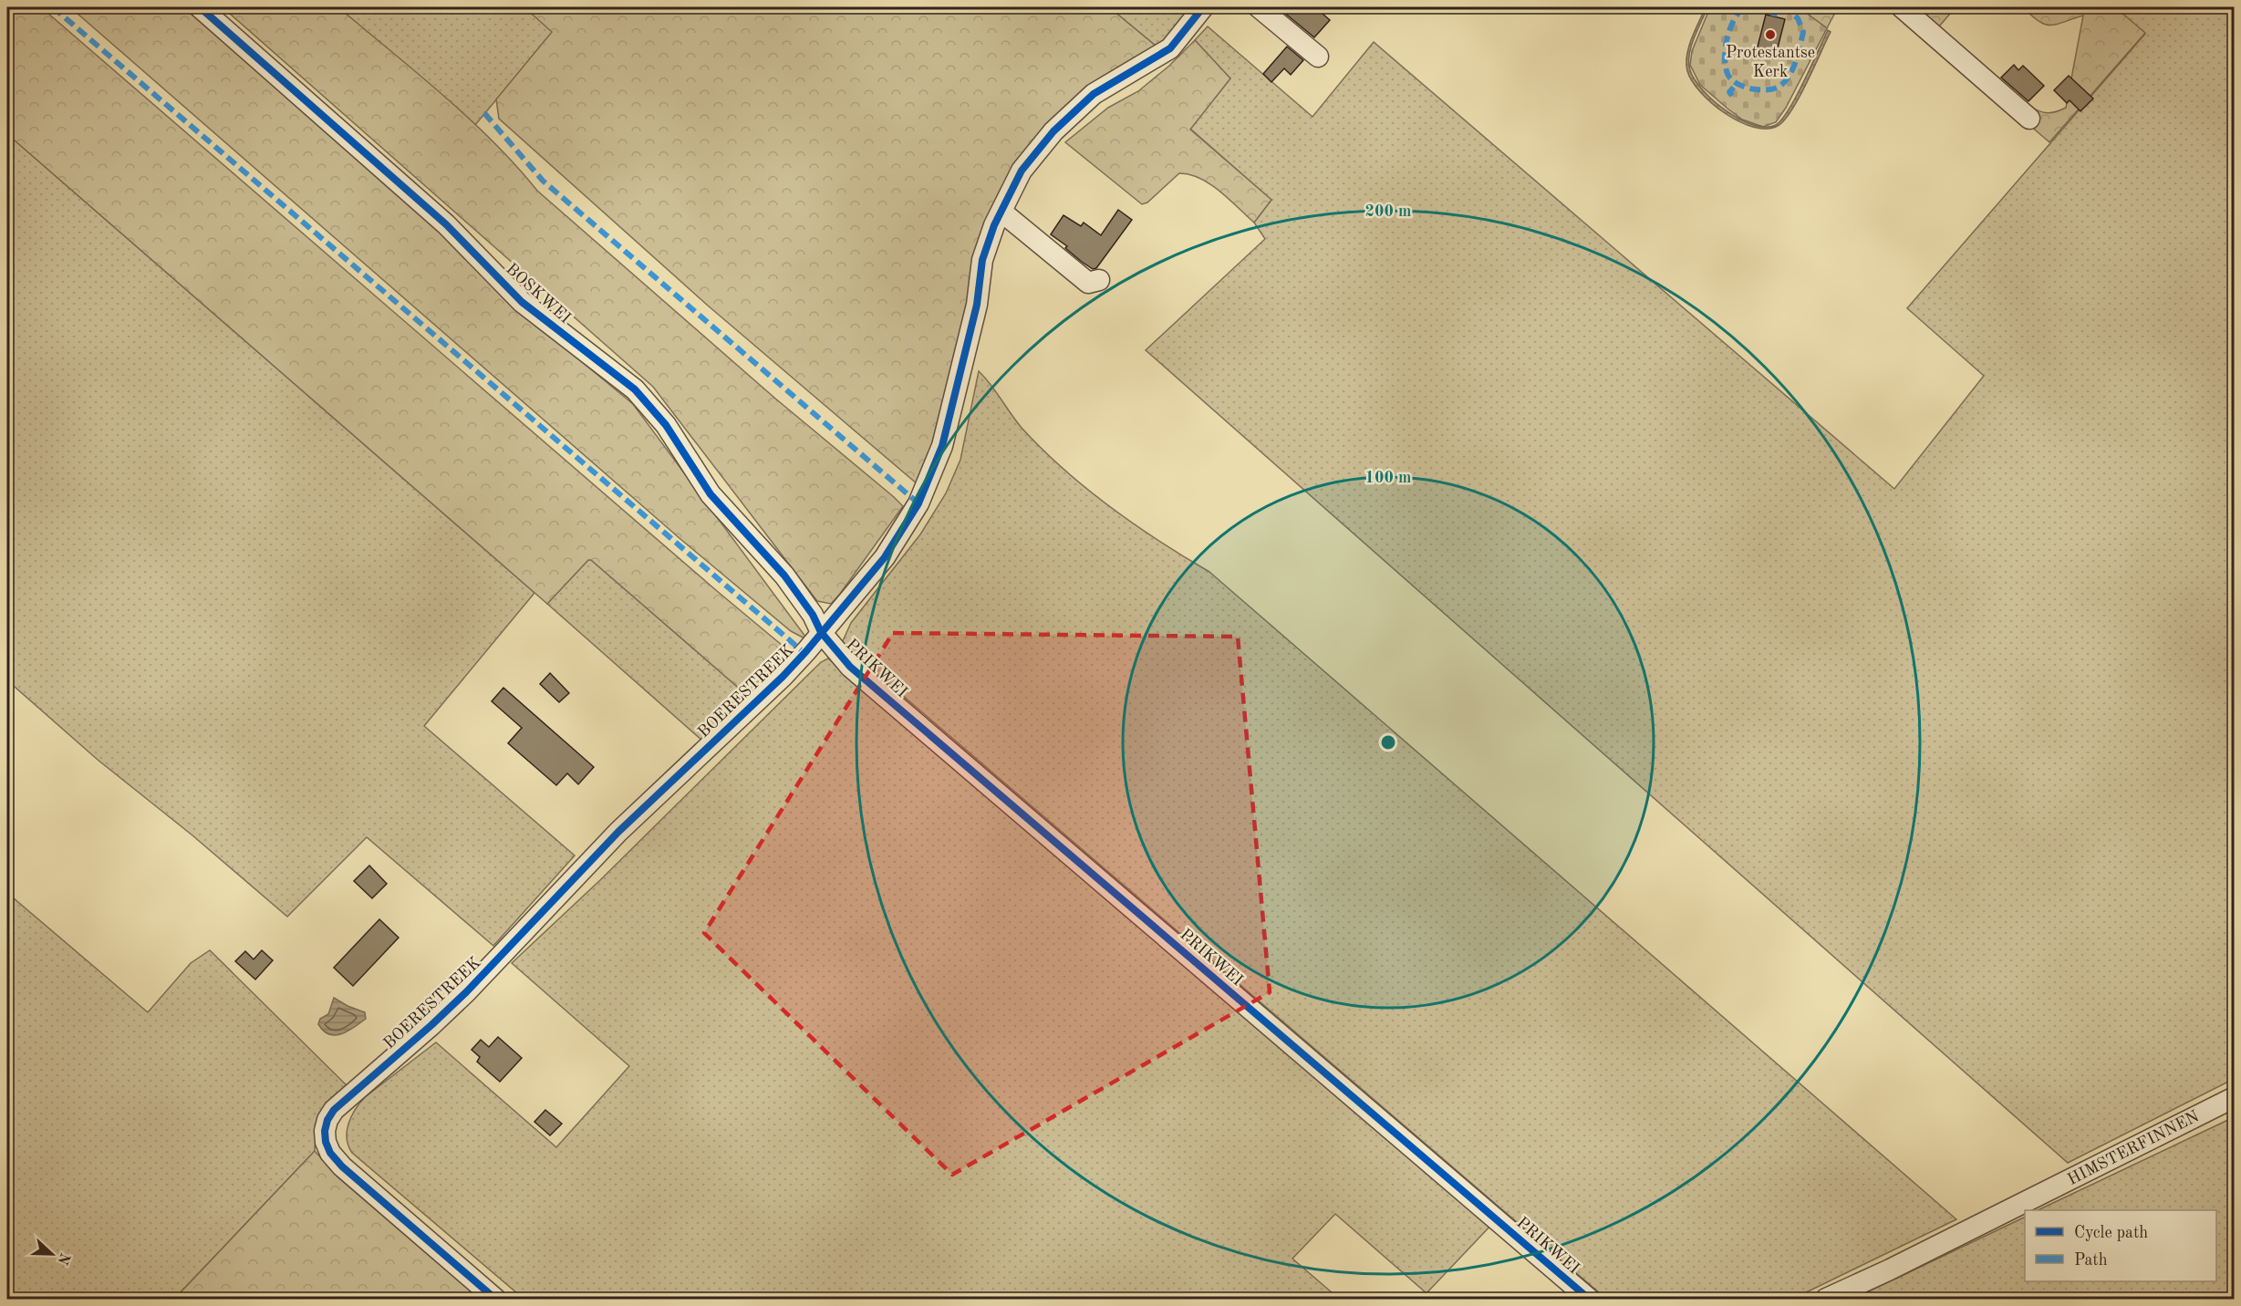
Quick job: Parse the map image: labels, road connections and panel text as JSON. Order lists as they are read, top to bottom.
{
  "streets": {
    "street": [
      "BOSKWEI",
      "PRIKWEI",
      "BOERESTREEK",
      "HIMSTERFINNEN"
    ]
  },
  "crossings": [
    ["BOSKWEI", "PRIKWEI"],
    ["BOSKWEI", "BOERESTREEK"],
    ["PRIKWEI", "BOERESTREEK"]
  ],
  "places": ["Protestantse Kerk"],
  "legend": ["Cycle path", "Path"],
  "north": "right",
  "rings": ["200 m", "100 m"]
}
